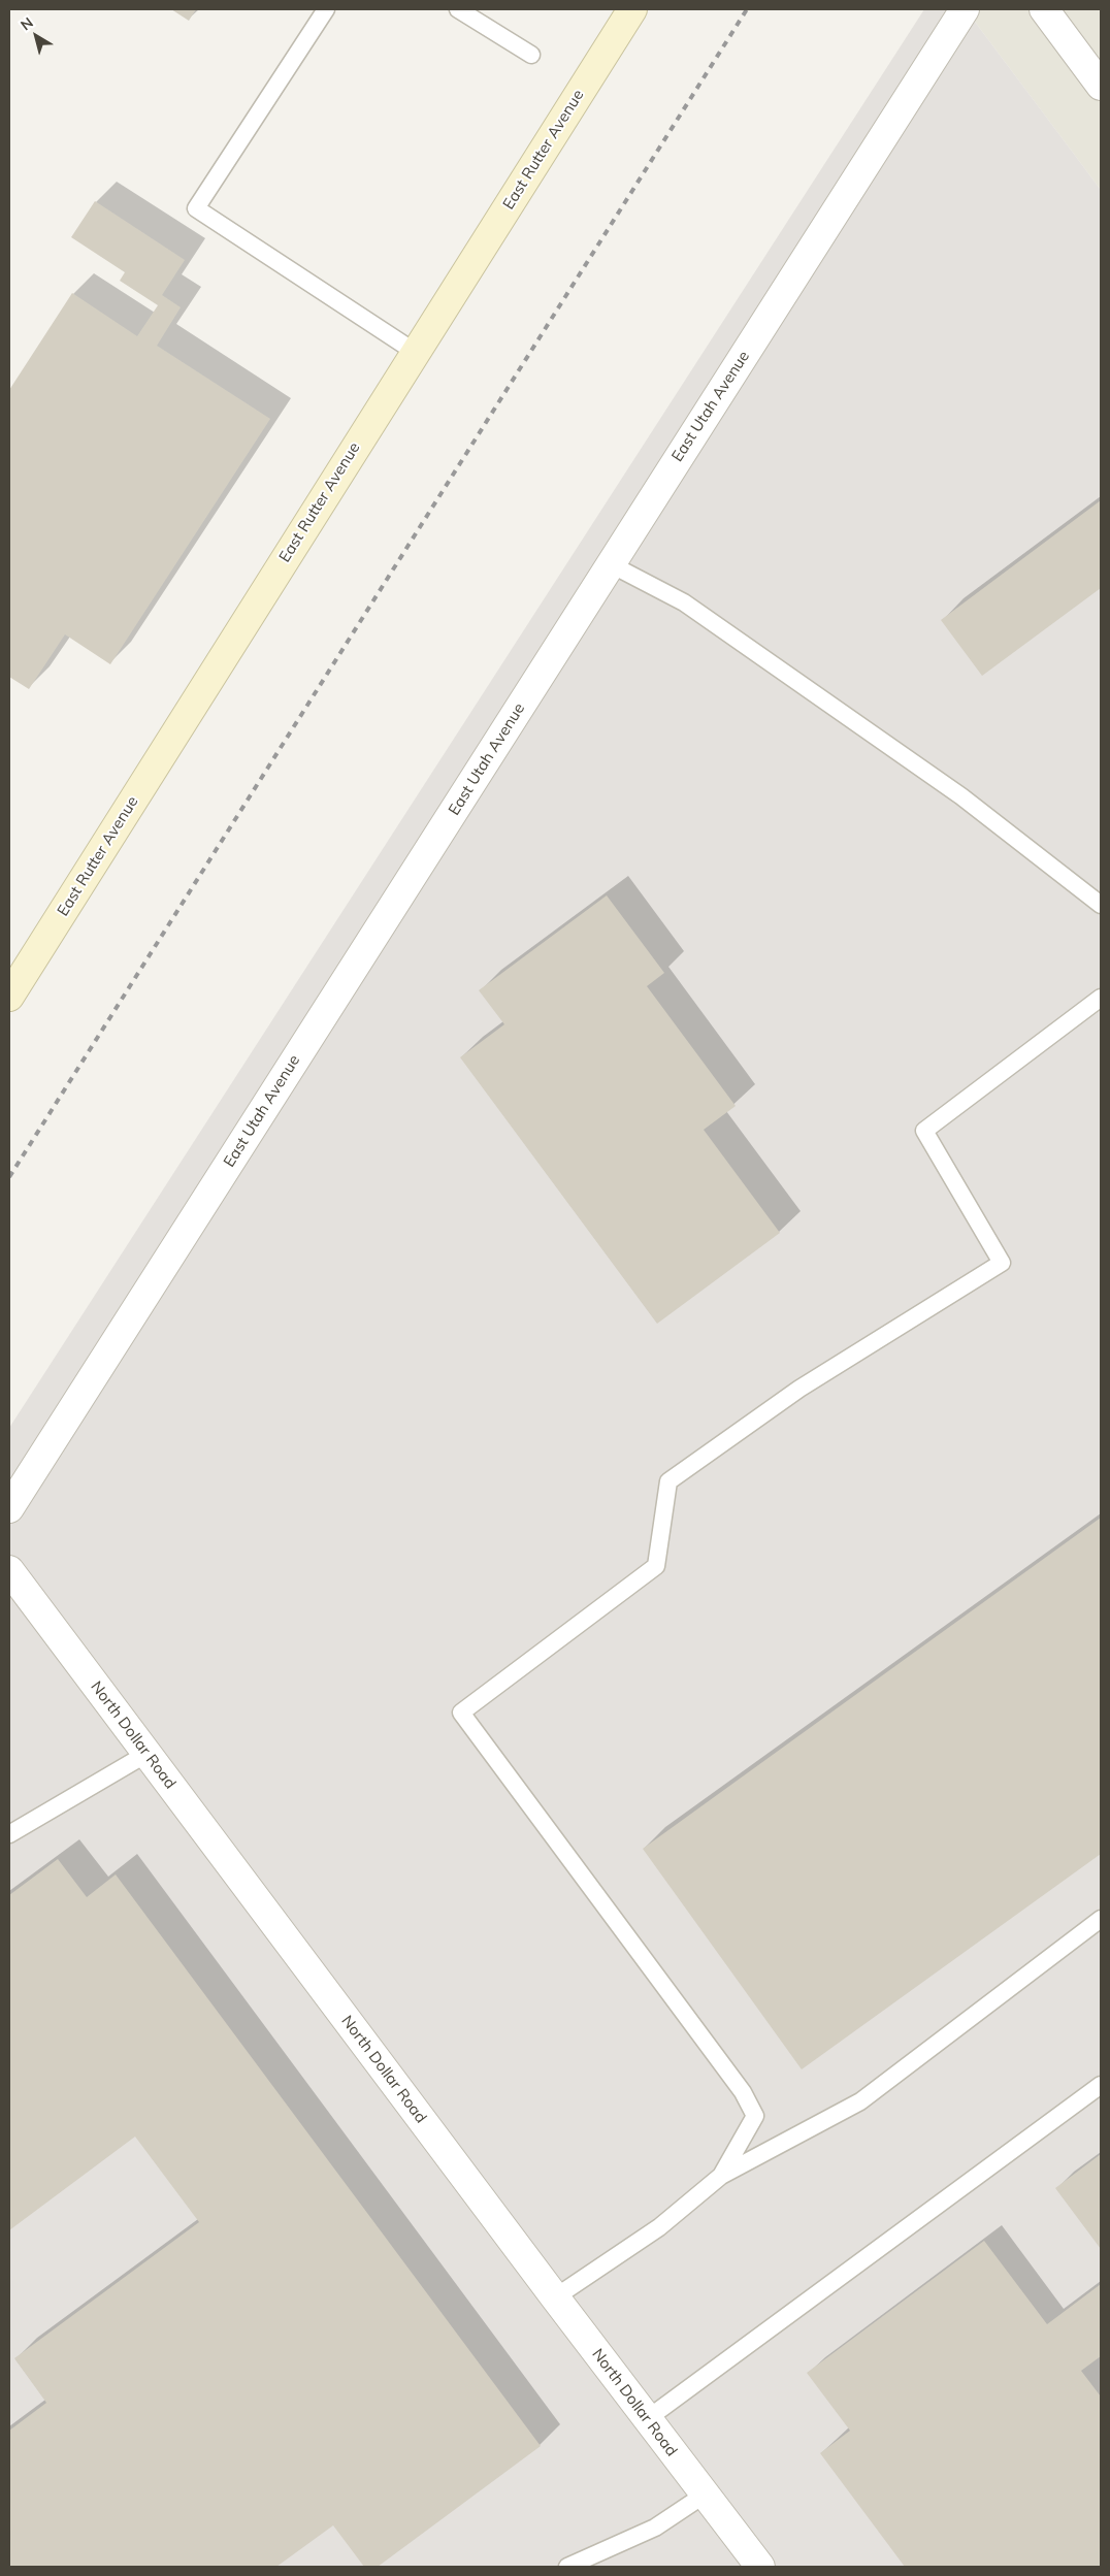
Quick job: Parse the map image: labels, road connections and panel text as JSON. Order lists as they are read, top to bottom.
{
  "streets": {
    "street": ["East Rutter Avenue", "East Utah Avenue", "North Dollar Road"]
  },
  "north": "top left"
}
